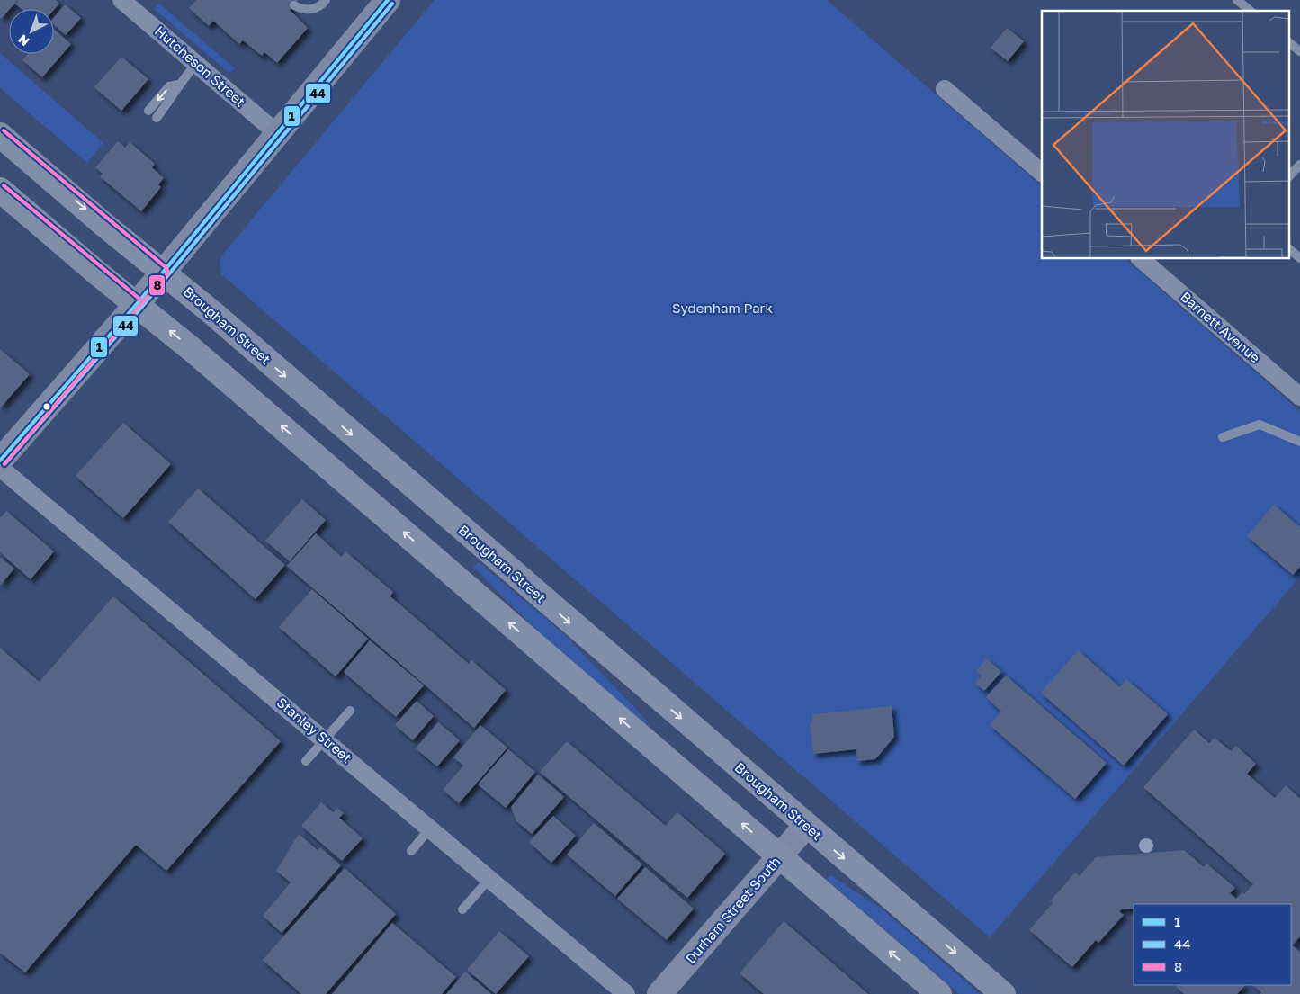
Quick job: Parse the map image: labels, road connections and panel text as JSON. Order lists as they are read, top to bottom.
{
  "streets": {
    "highway": ["Brougham Street"],
    "main road": ["Durham Street South"],
    "street": ["Hutcheson Street", "Barnett Avenue", "Stanley Street"]
  },
  "crossings": [
    ["Brougham Street", "Durham Street South"]
  ],
  "parks": ["Sydenham Park"],
  "lines": ["transit line 1", "transit line 44", "transit line 8"],
  "legend": ["1", "44", "8"],
  "north": "bottom left"
}
